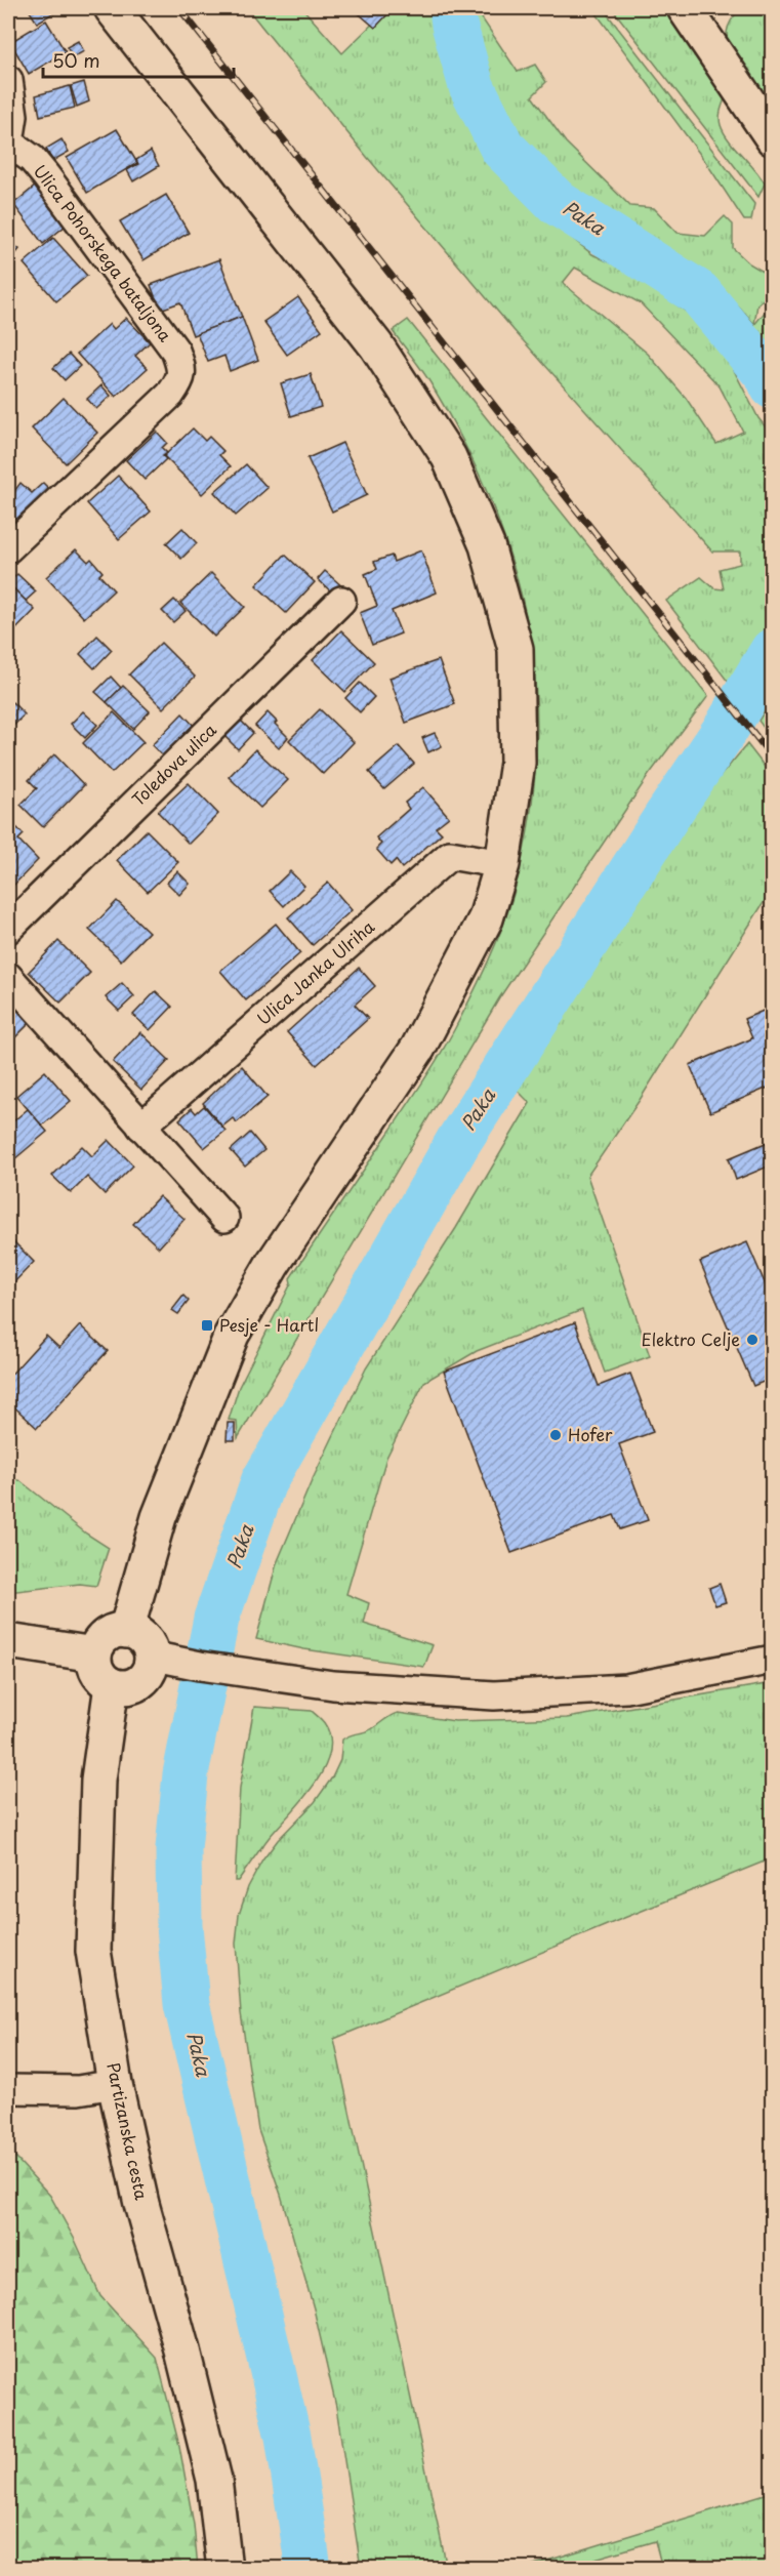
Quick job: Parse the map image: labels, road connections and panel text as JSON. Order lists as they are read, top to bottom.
{
  "streets": {
    "main road": ["Partizanska cesta"],
    "street": ["Ulica Pohorskega bataljona", "Toledova ulica", "Ulica Janka Ulriha"]
  },
  "water": ["Paka"],
  "places": {
    "transit": ["Pesje - Hartl"],
    "other": ["Elektro Celje", "Hofer"]
  },
  "scale_bar": "50 m"
}
